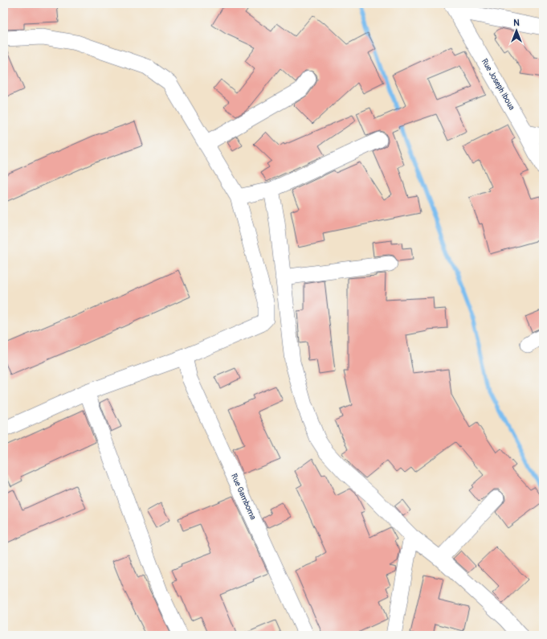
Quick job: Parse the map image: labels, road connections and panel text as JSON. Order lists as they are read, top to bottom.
{
  "streets": {
    "street": ["Rue Joseph Iboua", "Rue Gamboma"]
  },
  "north": "top"
}
